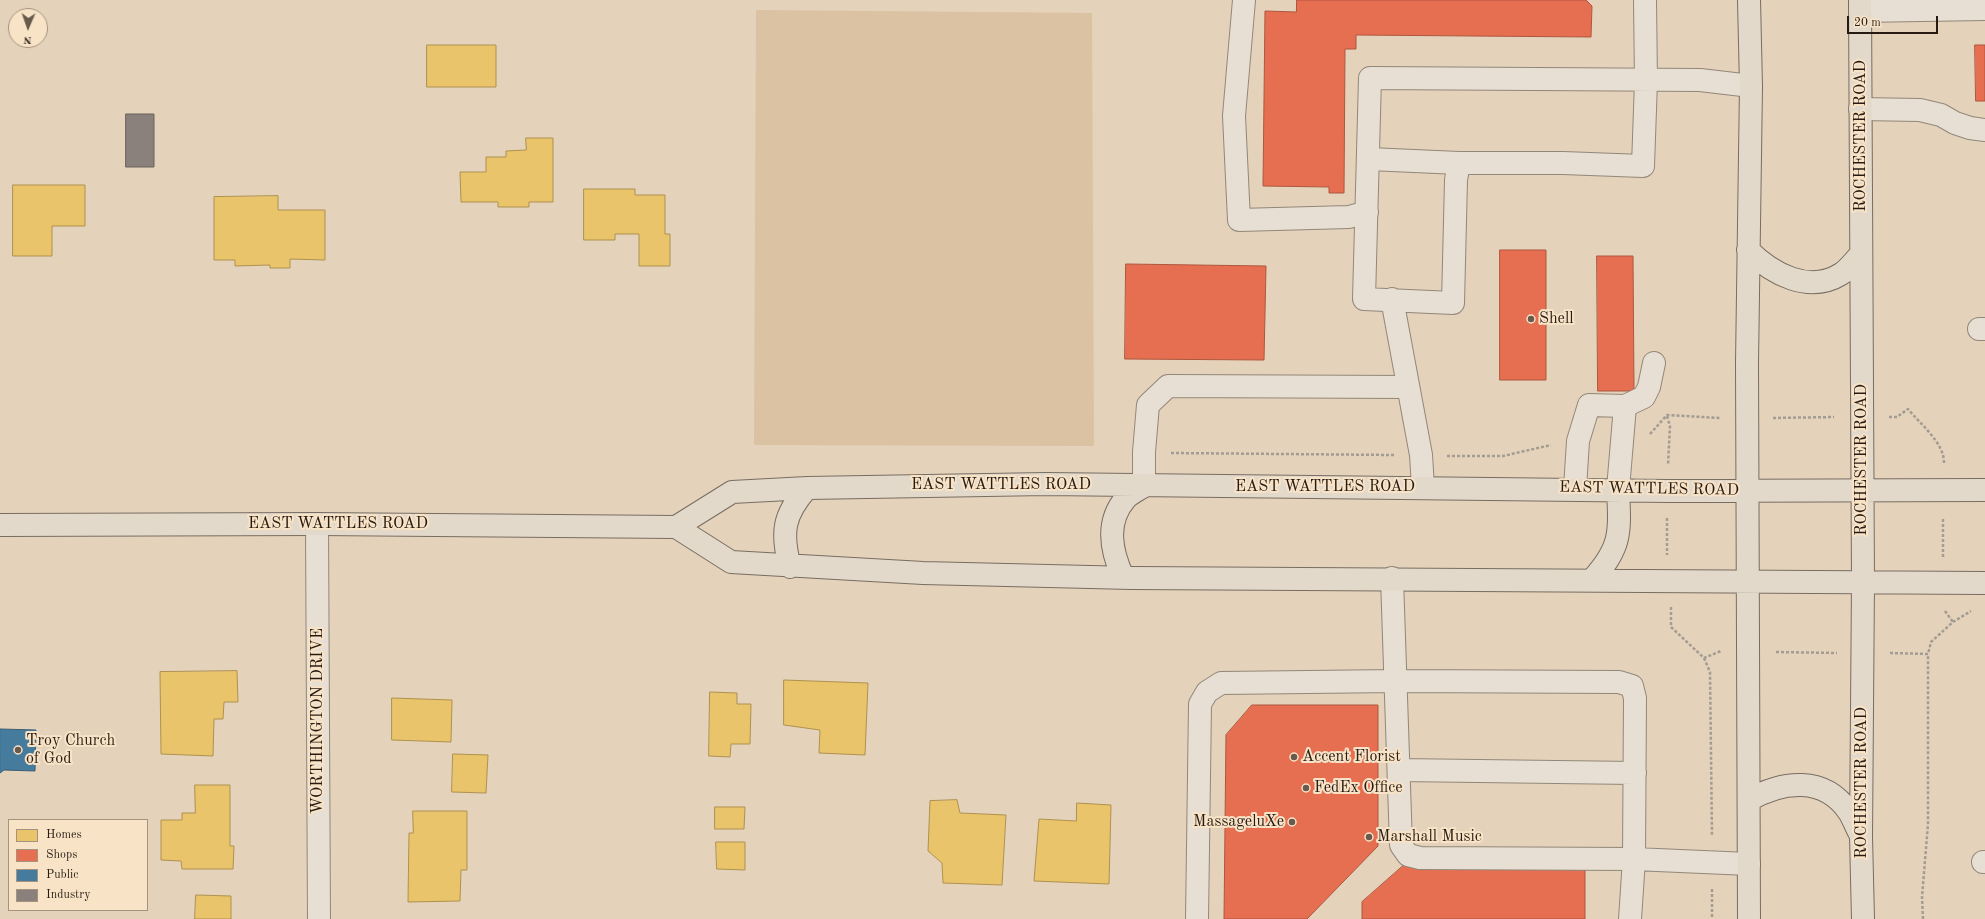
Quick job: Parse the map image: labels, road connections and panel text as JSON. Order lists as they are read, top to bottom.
{
  "streets": {
    "main road": ["ROCHESTER ROAD", "EAST WATTLES ROAD"],
    "street": ["WORTHINGTON DRIVE"]
  },
  "crossings": [
    ["ROCHESTER ROAD", "EAST WATTLES ROAD"],
    ["EAST WATTLES ROAD", "WORTHINGTON DRIVE"]
  ],
  "places": [
    "Shell",
    "Troy Church of God",
    "Accent Florist",
    "FedEx Office",
    "MassageluXe",
    "Marshall Music"
  ],
  "legend": [
    "Homes",
    "Shops",
    "Public",
    "Industry"
  ],
  "scale_bar": "20 m",
  "north": "bottom"
}
